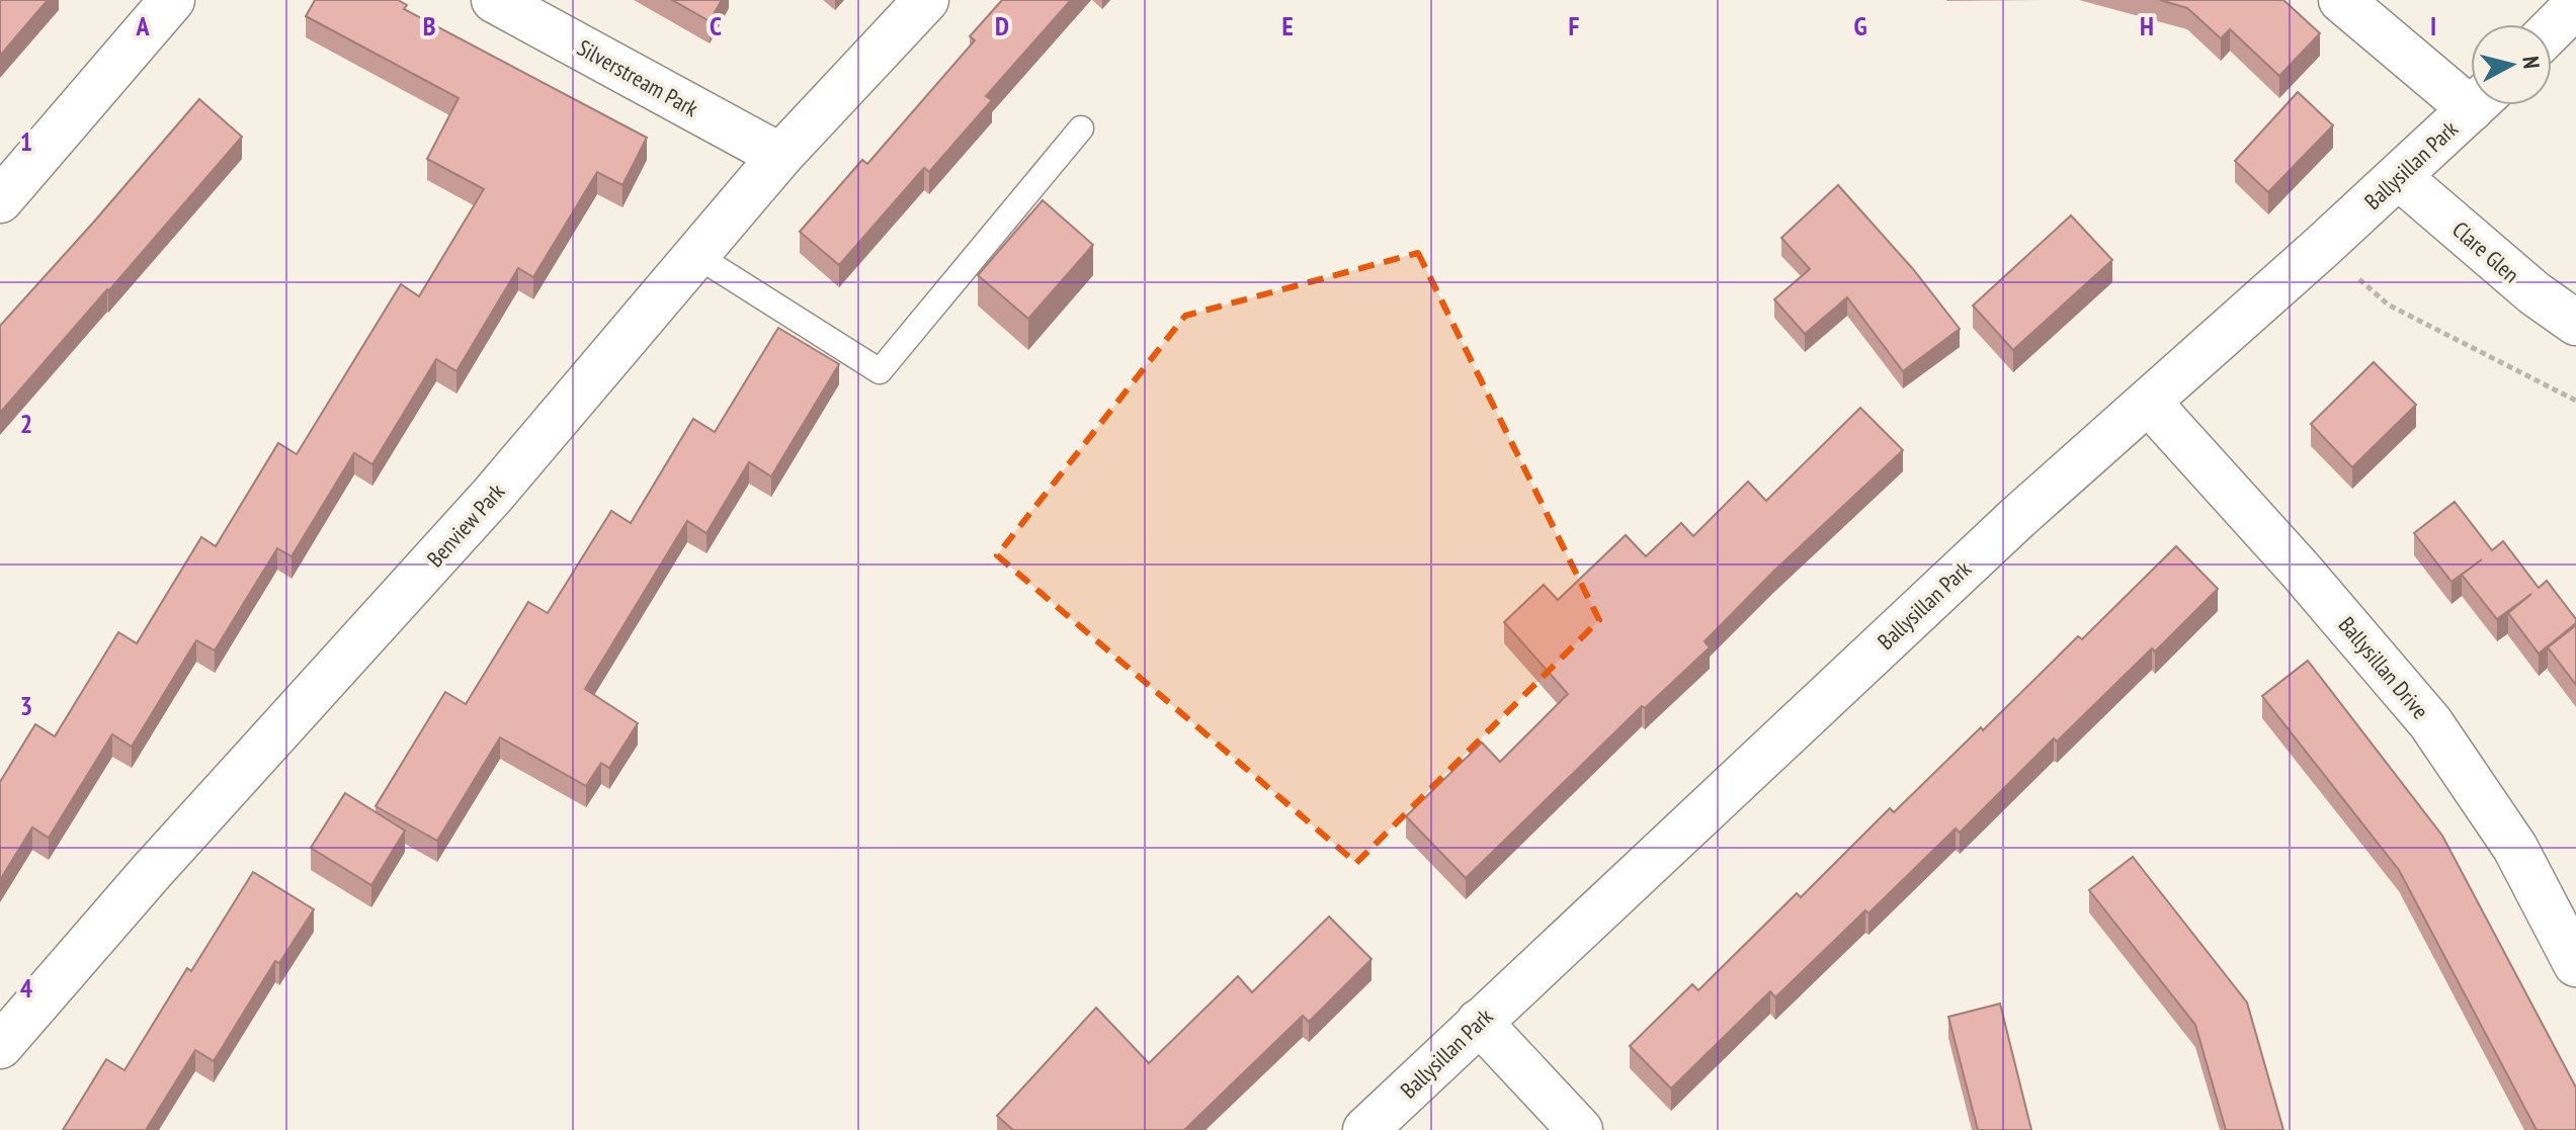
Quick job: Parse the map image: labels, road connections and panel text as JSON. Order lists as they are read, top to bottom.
{
  "streets": {
    "street": [
      "Silverstream Park",
      "Ballysillan Park",
      "Clare Glen",
      "Benview Park",
      "Ballysillan Drive"
    ]
  },
  "crossings": [
    ["Silverstream Park", "Benview Park"],
    ["Ballysillan Park", "Clare Glen"],
    ["Ballysillan Park", "Ballysillan Drive"]
  ],
  "north": "right",
  "grid": {
    "columns": [
      "A",
      "B",
      "C",
      "D",
      "E",
      "F",
      "G",
      "H",
      "I"
    ],
    "rows": [
      "1",
      "2",
      "3",
      "4"
    ]
  }
}
